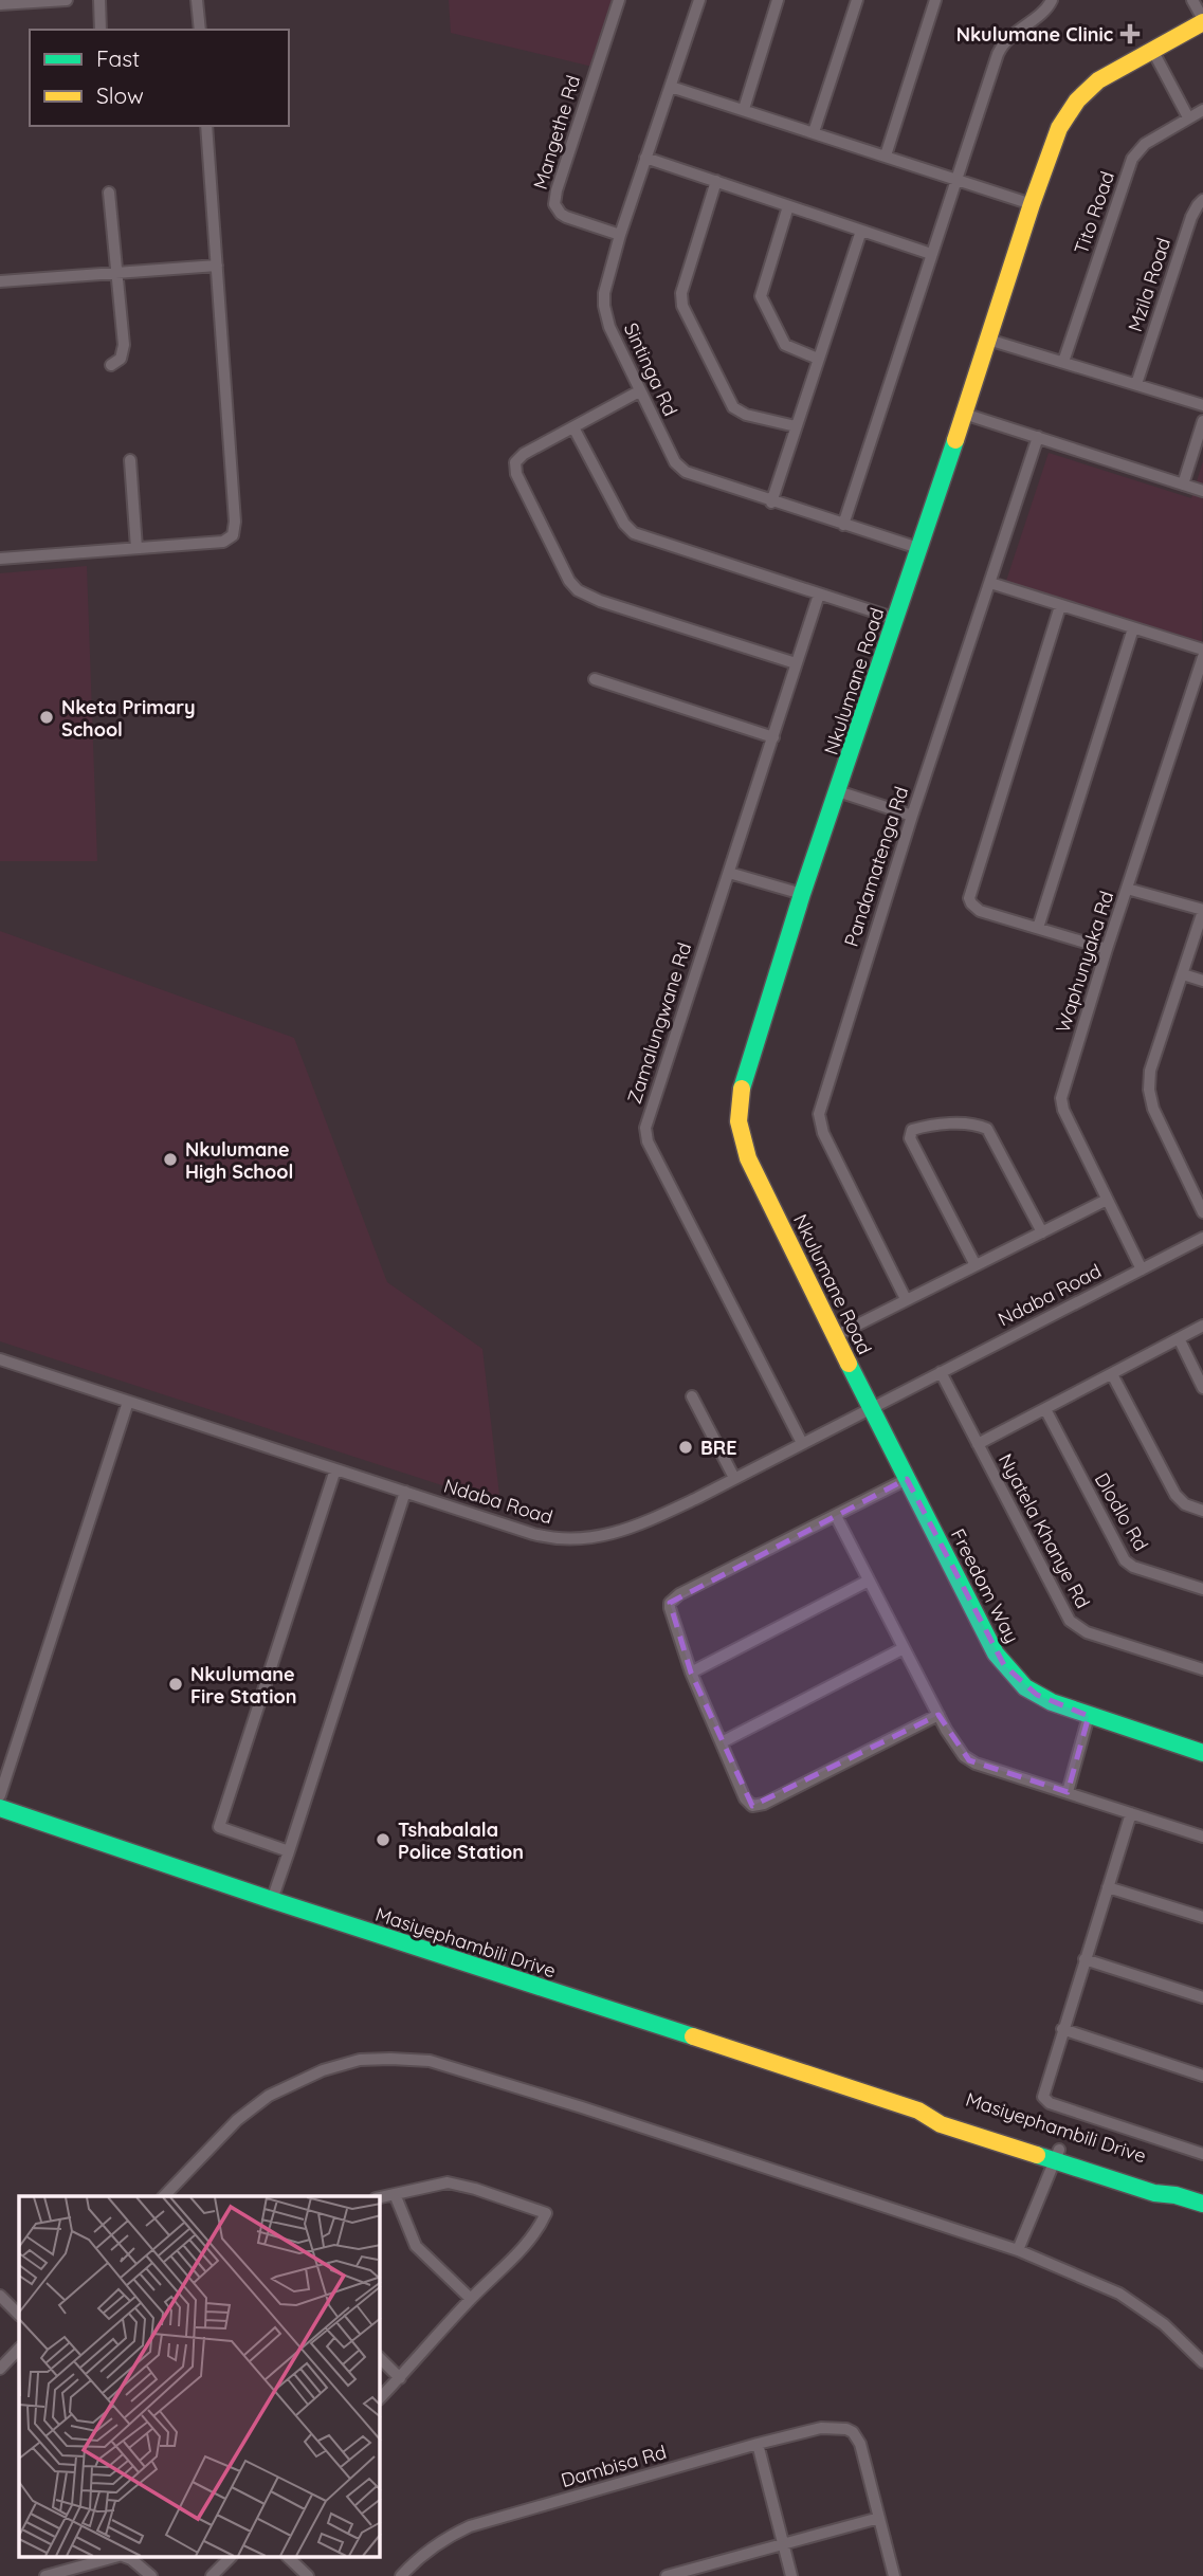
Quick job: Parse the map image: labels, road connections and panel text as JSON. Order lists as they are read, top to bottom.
{
  "streets": {
    "street": [
      "Mangethe Rd",
      "Tito Road",
      "Mzila Road",
      "Sintinga Rd",
      "Nkulumane Road",
      "Pandamatenga Rd",
      "Waphunyaka Rd",
      "Zamalungwane Rd",
      "Ndaba Road",
      "Dlodlo Rd",
      "Nyatela Khanye Rd",
      "Freedom Way",
      "Masiyephambili Drive",
      "Dambisa Rd"
    ]
  },
  "crossings": [
    ["Mangethe Rd", "Sintinga Rd"],
    ["Sintinga Rd", "Nkulumane Road"],
    ["Nkulumane Road", "Ndaba Road"],
    ["Nkulumane Road", "Freedom Way"],
    ["Waphunyaka Rd", "Ndaba Road"],
    ["Zamalungwane Rd", "Ndaba Road"],
    ["Ndaba Road", "Nyatela Khanye Rd"],
    ["Ndaba Road", "Freedom Way"]
  ],
  "places": {
    "health": ["Nkulumane Clinic"],
    "other": [
      "Nketa Primary School",
      "Nkulumane High School",
      "BRE",
      "Nkulumane Fire Station",
      "Tshabalala Police Station"
    ]
  },
  "legend": ["Fast", "Slow"]
}
